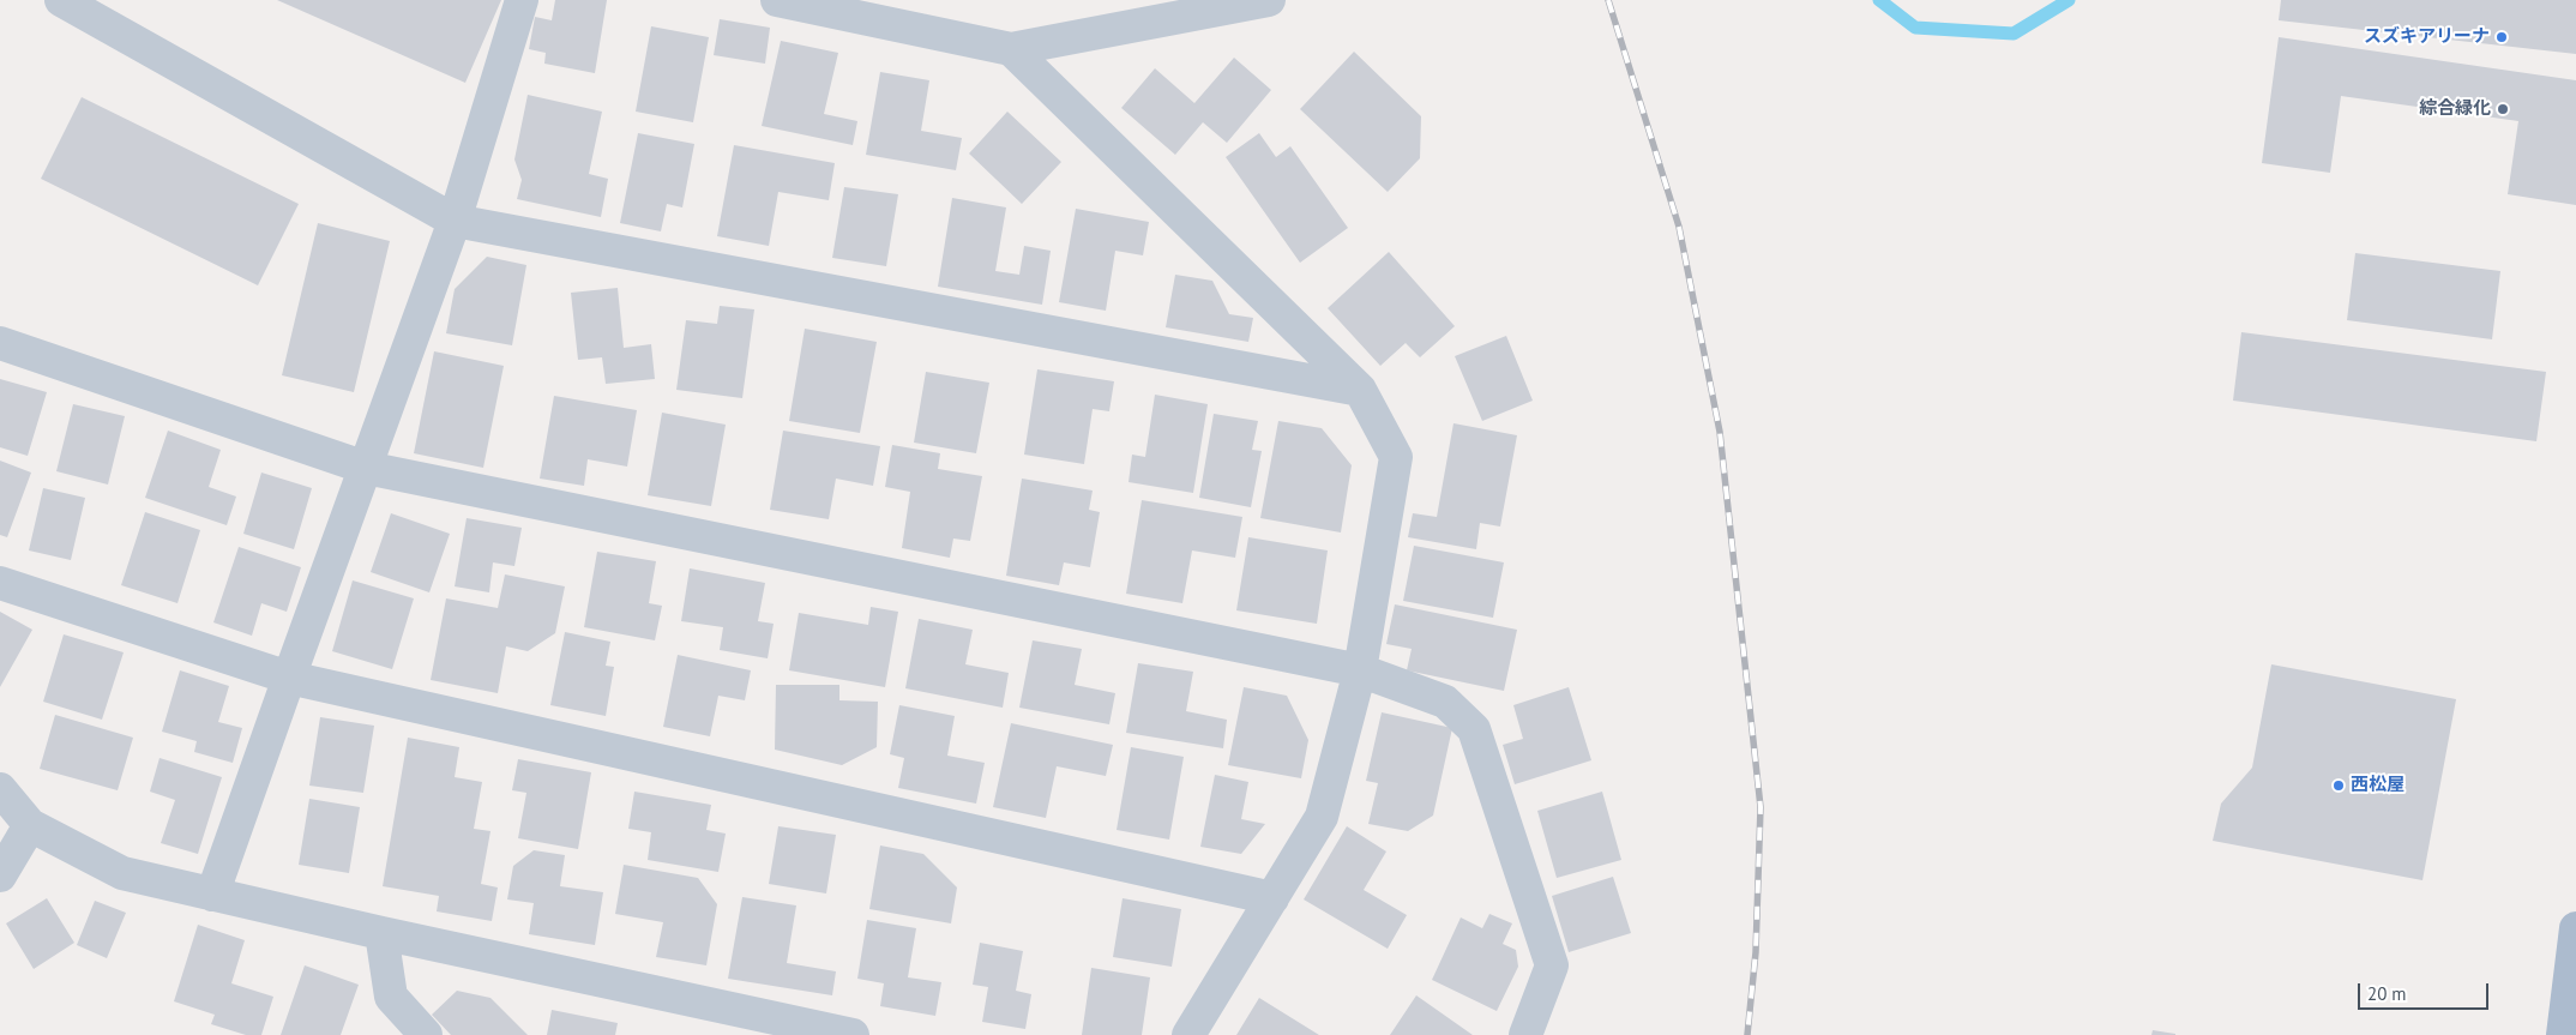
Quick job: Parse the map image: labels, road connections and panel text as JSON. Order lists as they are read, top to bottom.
{
  "places": ["スズキアリーナ", "綜合緑化", "西松屋"],
  "scale_bar": "20 m"
}
